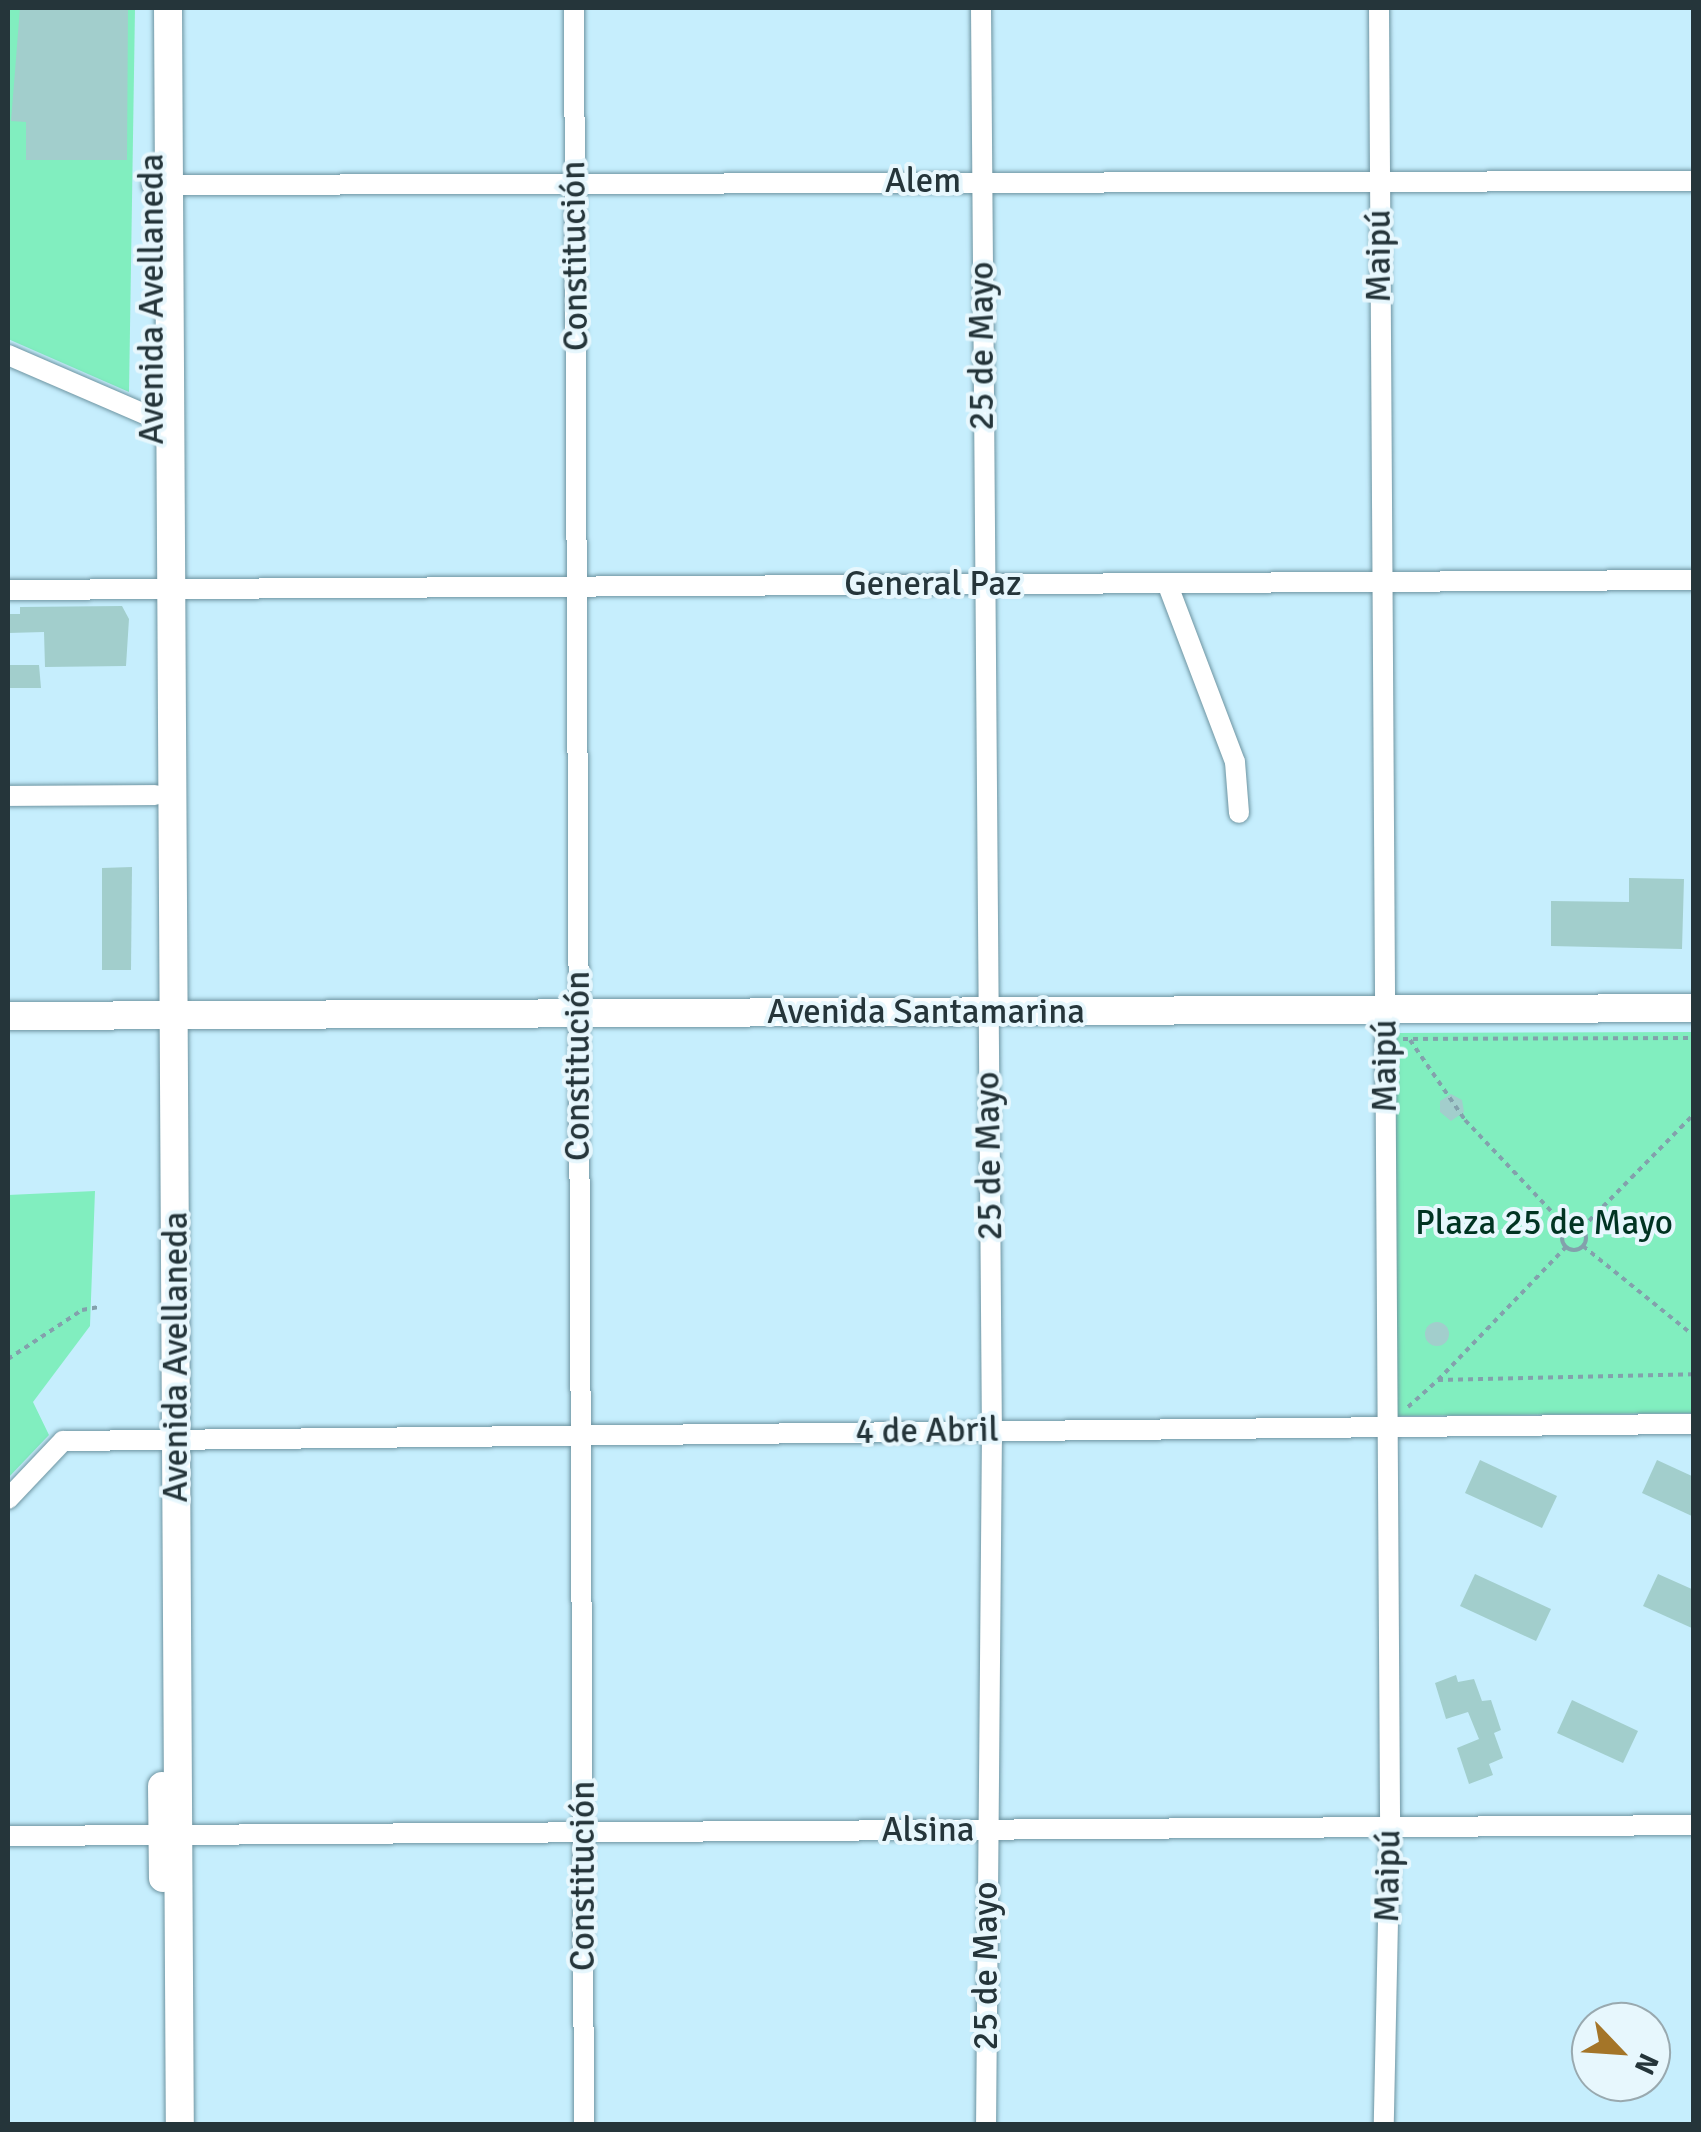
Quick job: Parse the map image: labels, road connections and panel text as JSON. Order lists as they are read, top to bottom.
{
  "streets": {
    "main road": ["Avenida Avellaneda", "Avenida Santamarina"],
    "street": [
      "Alem",
      "Constitución",
      "Maipú",
      "25 de Mayo",
      "General Paz",
      "4 de Abril",
      "Alsina"
    ]
  },
  "crossings": [
    ["Alem", "Constitución"],
    ["Alem", "Maipú"],
    ["Alem", "Avenida Avellaneda"],
    ["Alem", "25 de Mayo"],
    ["Constitución", "General Paz"],
    ["Constitución", "Avenida Santamarina"],
    ["Constitución", "4 de Abril"],
    ["Constitución", "Alsina"],
    ["Maipú", "General Paz"],
    ["Maipú", "Avenida Santamarina"],
    ["Maipú", "4 de Abril"],
    ["Maipú", "Alsina"],
    ["Avenida Avellaneda", "General Paz"],
    ["Avenida Avellaneda", "Avenida Santamarina"],
    ["Avenida Avellaneda", "4 de Abril"],
    ["Avenida Avellaneda", "Alsina"],
    ["25 de Mayo", "General Paz"],
    ["25 de Mayo", "Avenida Santamarina"],
    ["25 de Mayo", "4 de Abril"],
    ["25 de Mayo", "Alsina"]
  ],
  "parks": ["Plaza 25 de Mayo"],
  "north": "bottom right"
}
